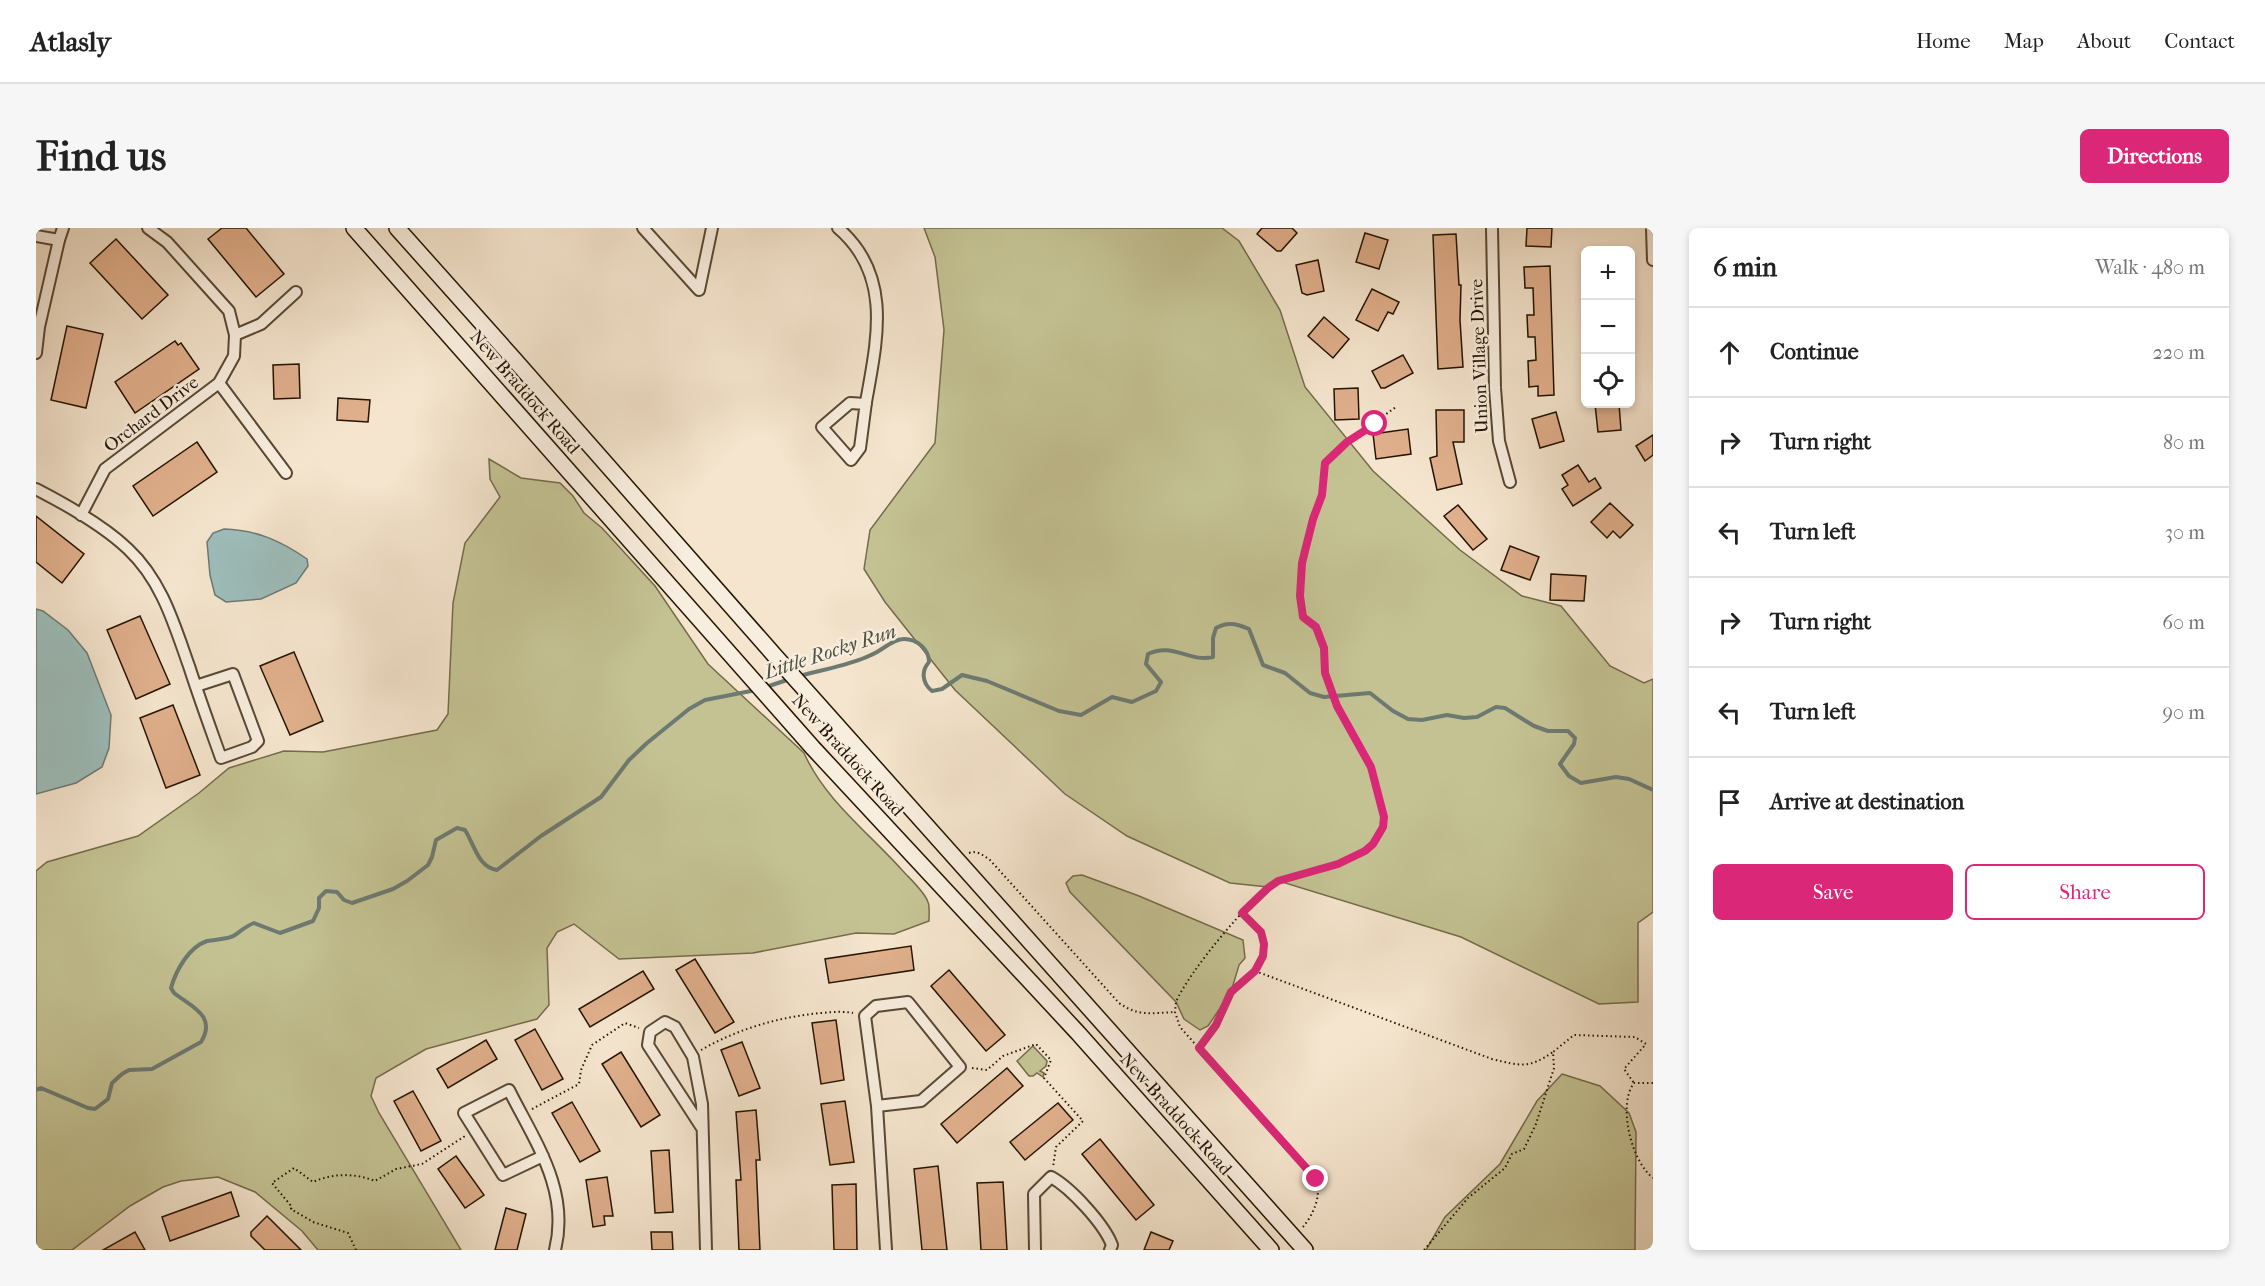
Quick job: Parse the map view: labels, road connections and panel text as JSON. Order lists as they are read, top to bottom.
{
  "streets": {
    "main road": ["New Braddock Road"],
    "street": ["Union Village Drive", "Orchard Drive"]
  },
  "water": ["Little Rocky Run"],
  "page": {
    "header": "Atlasly",
    "nav": [
      "Home",
      "Map",
      "About",
      "Contact"
    ],
    "buttons": [
      "Directions",
      ["Save", "Share"]
    ],
    "title": "Find us",
    "heading": ["6 min", "Walk · 480 m"],
    "map_buttons": ["+", "−"],
    "list": [
      ["Continue", "220 m"],
      ["Turn right", "80 m"],
      ["Turn left", "30 m"],
      ["Turn right", "60 m"],
      ["Turn left", "90 m"],
      "Arrive at destination"
    ]
  }
}
